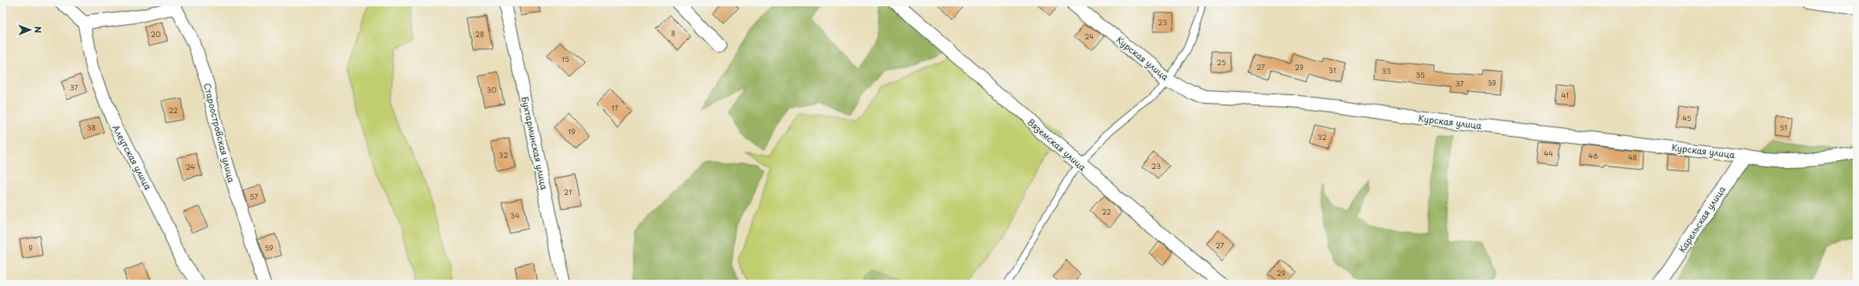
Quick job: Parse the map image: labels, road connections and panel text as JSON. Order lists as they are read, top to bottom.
{
  "streets": {
    "street": [
      "Курская улица",
      "Староостровская улица",
      "Бухтарминская улица",
      "Вяземская улица",
      "Алеутская улица",
      "Карельская улица"
    ]
  },
  "crossings": [
    ["Курская улица", "Карельская улица"]
  ],
  "house_numbers": [
    "23",
    "8",
    "20",
    "28",
    "24",
    "15",
    "25",
    "27",
    "29",
    "31",
    "33",
    "35",
    "39",
    "37",
    "37",
    "30",
    "41",
    "17",
    "22",
    "45",
    "38",
    "51",
    "19",
    "32",
    "44",
    "32",
    "46",
    "48",
    "23",
    "24",
    "21",
    "57",
    "22",
    "34",
    "27",
    "9",
    "59",
    "29"
  ],
  "north": "right"
}
